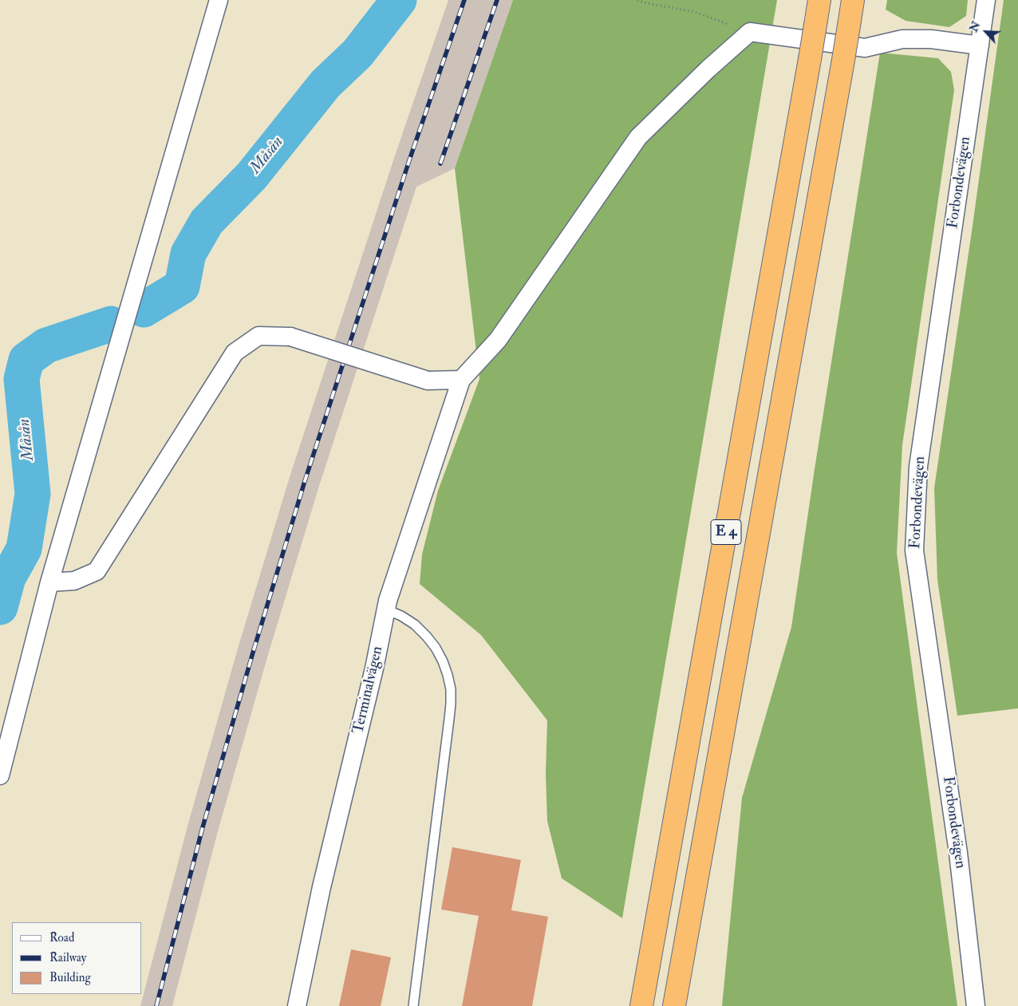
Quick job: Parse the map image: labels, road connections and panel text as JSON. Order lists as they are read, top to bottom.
{
  "streets": {
    "highway": ["E 4"],
    "street": ["Forbondevägen", "Terminalvägen"]
  },
  "water": ["Måsån"],
  "legend": ["Road", "Railway", "Building"],
  "north": "top left"
}
